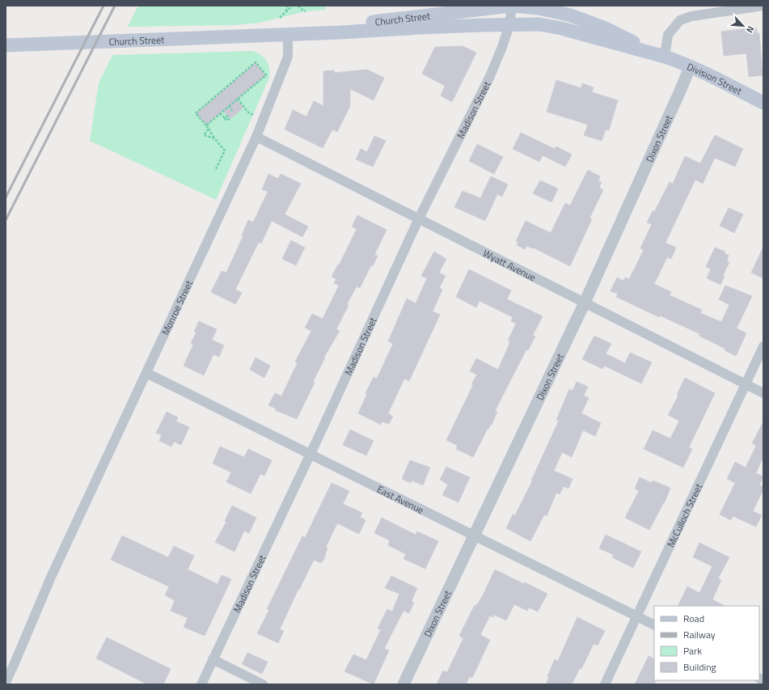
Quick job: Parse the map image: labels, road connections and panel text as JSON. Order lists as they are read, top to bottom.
{
  "streets": {
    "main road": ["Church Street", "Division Street"],
    "street": [
      "Madison Street",
      "Dixon Street",
      "Wyatt Avenue",
      "Monroe Street",
      "East Avenue",
      "McCulloch Street"
    ]
  },
  "crossings": [
    ["Church Street", "Division Street"],
    ["Church Street", "Madison Street"],
    ["Church Street", "Monroe Street"],
    ["Division Street", "Dixon Street"],
    ["Madison Street", "Wyatt Avenue"],
    ["Madison Street", "East Avenue"],
    ["Dixon Street", "Wyatt Avenue"],
    ["Dixon Street", "East Avenue"],
    ["Wyatt Avenue", "Monroe Street"],
    ["Wyatt Avenue", "McCulloch Street"],
    ["Monroe Street", "East Avenue"],
    ["East Avenue", "McCulloch Street"]
  ],
  "legend": [
    "Road",
    "Railway",
    "Park",
    "Building"
  ],
  "north": "bottom right"
}
